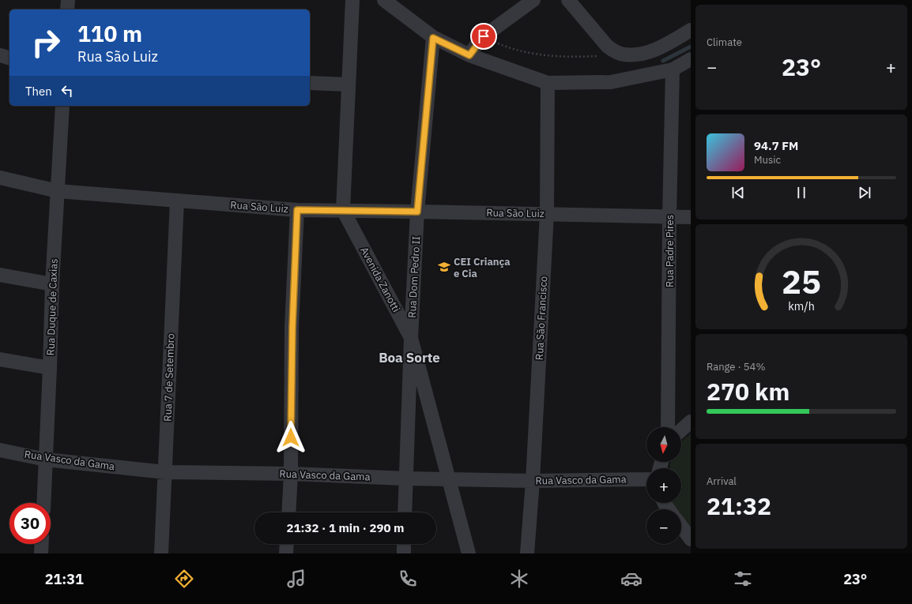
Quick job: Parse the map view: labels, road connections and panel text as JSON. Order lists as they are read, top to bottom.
{
  "streets": {
    "street": [
      "Rua São Luiz",
      "Rua Padre Pires",
      "Rua Dom Pedro II",
      "Avenida Zanotti",
      "Rua Duque de Caxias",
      "Rua São Francisco",
      "Rua 7 de Setembro",
      "Rua Vasco da Gama"
    ]
  },
  "crossings": [
    ["Rua São Luiz", "Rua Padre Pires"],
    ["Rua São Luiz", "Rua Dom Pedro II"],
    ["Rua São Luiz", "Avenida Zanotti"],
    ["Rua São Luiz", "Rua Duque de Caxias"],
    ["Rua São Luiz", "Rua São Francisco"],
    ["Rua São Luiz", "Rua 7 de Setembro"],
    ["Rua Dom Pedro II", "Avenida Zanotti"],
    ["Rua Dom Pedro II", "Rua Vasco da Gama"],
    ["Avenida Zanotti", "Rua Vasco da Gama"],
    ["Rua Duque de Caxias", "Rua Vasco da Gama"],
    ["Rua São Francisco", "Rua Vasco da Gama"],
    ["Rua 7 de Setembro", "Rua Vasco da Gama"]
  ],
  "districts": ["Boa Sorte"],
  "places": {
    "school or university": ["CEI Criança e Cia"]
  },
  "north": "bottom",
  "page": {
    "tile": [
      "Climate",
      ["Range · 54%", "270 km"],
      ["Arrival", "21:32"]
    ],
    "turn": ["110 m", "Rua São Luiz"],
    "heat": ["−", "23°", "+"],
    "then": "Then",
    "song": ["94.7 FM", "Music"],
    "map_buttons": ["+", "−"],
    "limit": "30",
    "trip": "21:32 · 1 min · 290 m",
    "tabs": ["21:31", "23°"],
    "gauge": ["25", "km/h"]
  }
}
